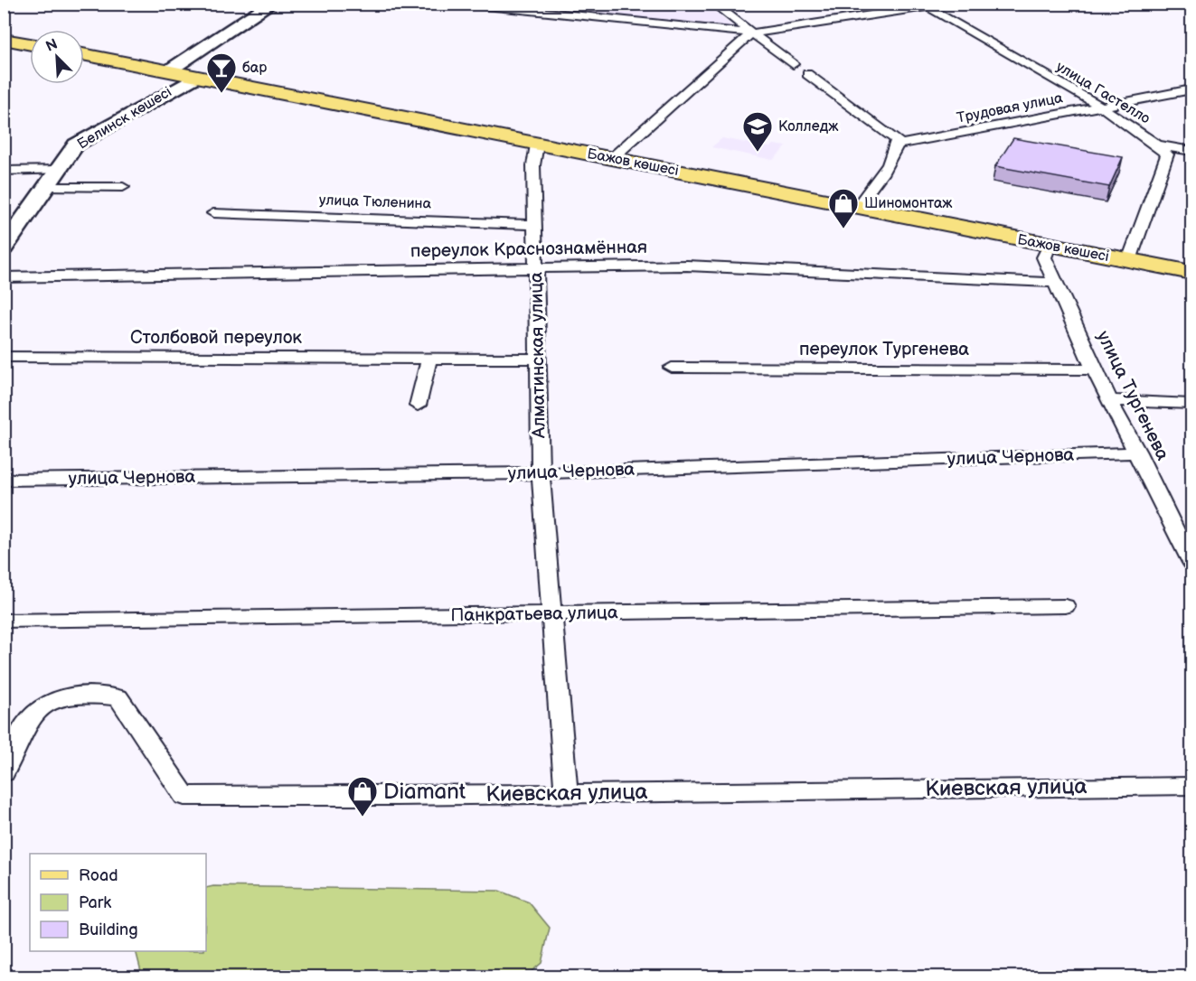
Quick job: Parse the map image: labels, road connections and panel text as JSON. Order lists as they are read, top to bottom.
{
  "streets": {
    "main road": ["Белинск көшесі", "Бажов көшесі"],
    "street": [
      "улица Гастелло",
      "Трудовая улица",
      "улица Тюленина",
      "переулок Краснознамённая",
      "Столбовой переулок",
      "переулок Тургенева",
      "Алматинская улица",
      "улица Тургенева",
      "улица Чернова",
      "Панкратьева улица",
      "Киевская улица"
    ]
  },
  "crossings": [
    ["улица Гастелло", "Трудовая улица"],
    ["улица Гастелло", "Бажов көшесі"],
    ["Белинск көшесі", "Бажов көшесі"],
    ["Бажов көшесі", "Алматинская улица"],
    ["Бажов көшесі", "улица Тургенева"],
    ["улица Тюленина", "Алматинская улица"],
    ["переулок Краснознамённая", "Алматинская улица"],
    ["переулок Краснознамённая", "улица Тургенева"],
    ["Столбовой переулок", "Алматинская улица"],
    ["переулок Тургенева", "улица Тургенева"],
    ["Алматинская улица", "улица Чернова"],
    ["Алматинская улица", "Панкратьева улица"],
    ["Алматинская улица", "Киевская улица"],
    ["улица Тургенева", "улица Чернова"]
  ],
  "places": {
    "bar": ["бар"],
    "school or university": ["Колледж"],
    "shop": ["Шиномонтаж", "Diamant"]
  },
  "legend": ["Road", "Park", "Building"],
  "north": "top left"
}
